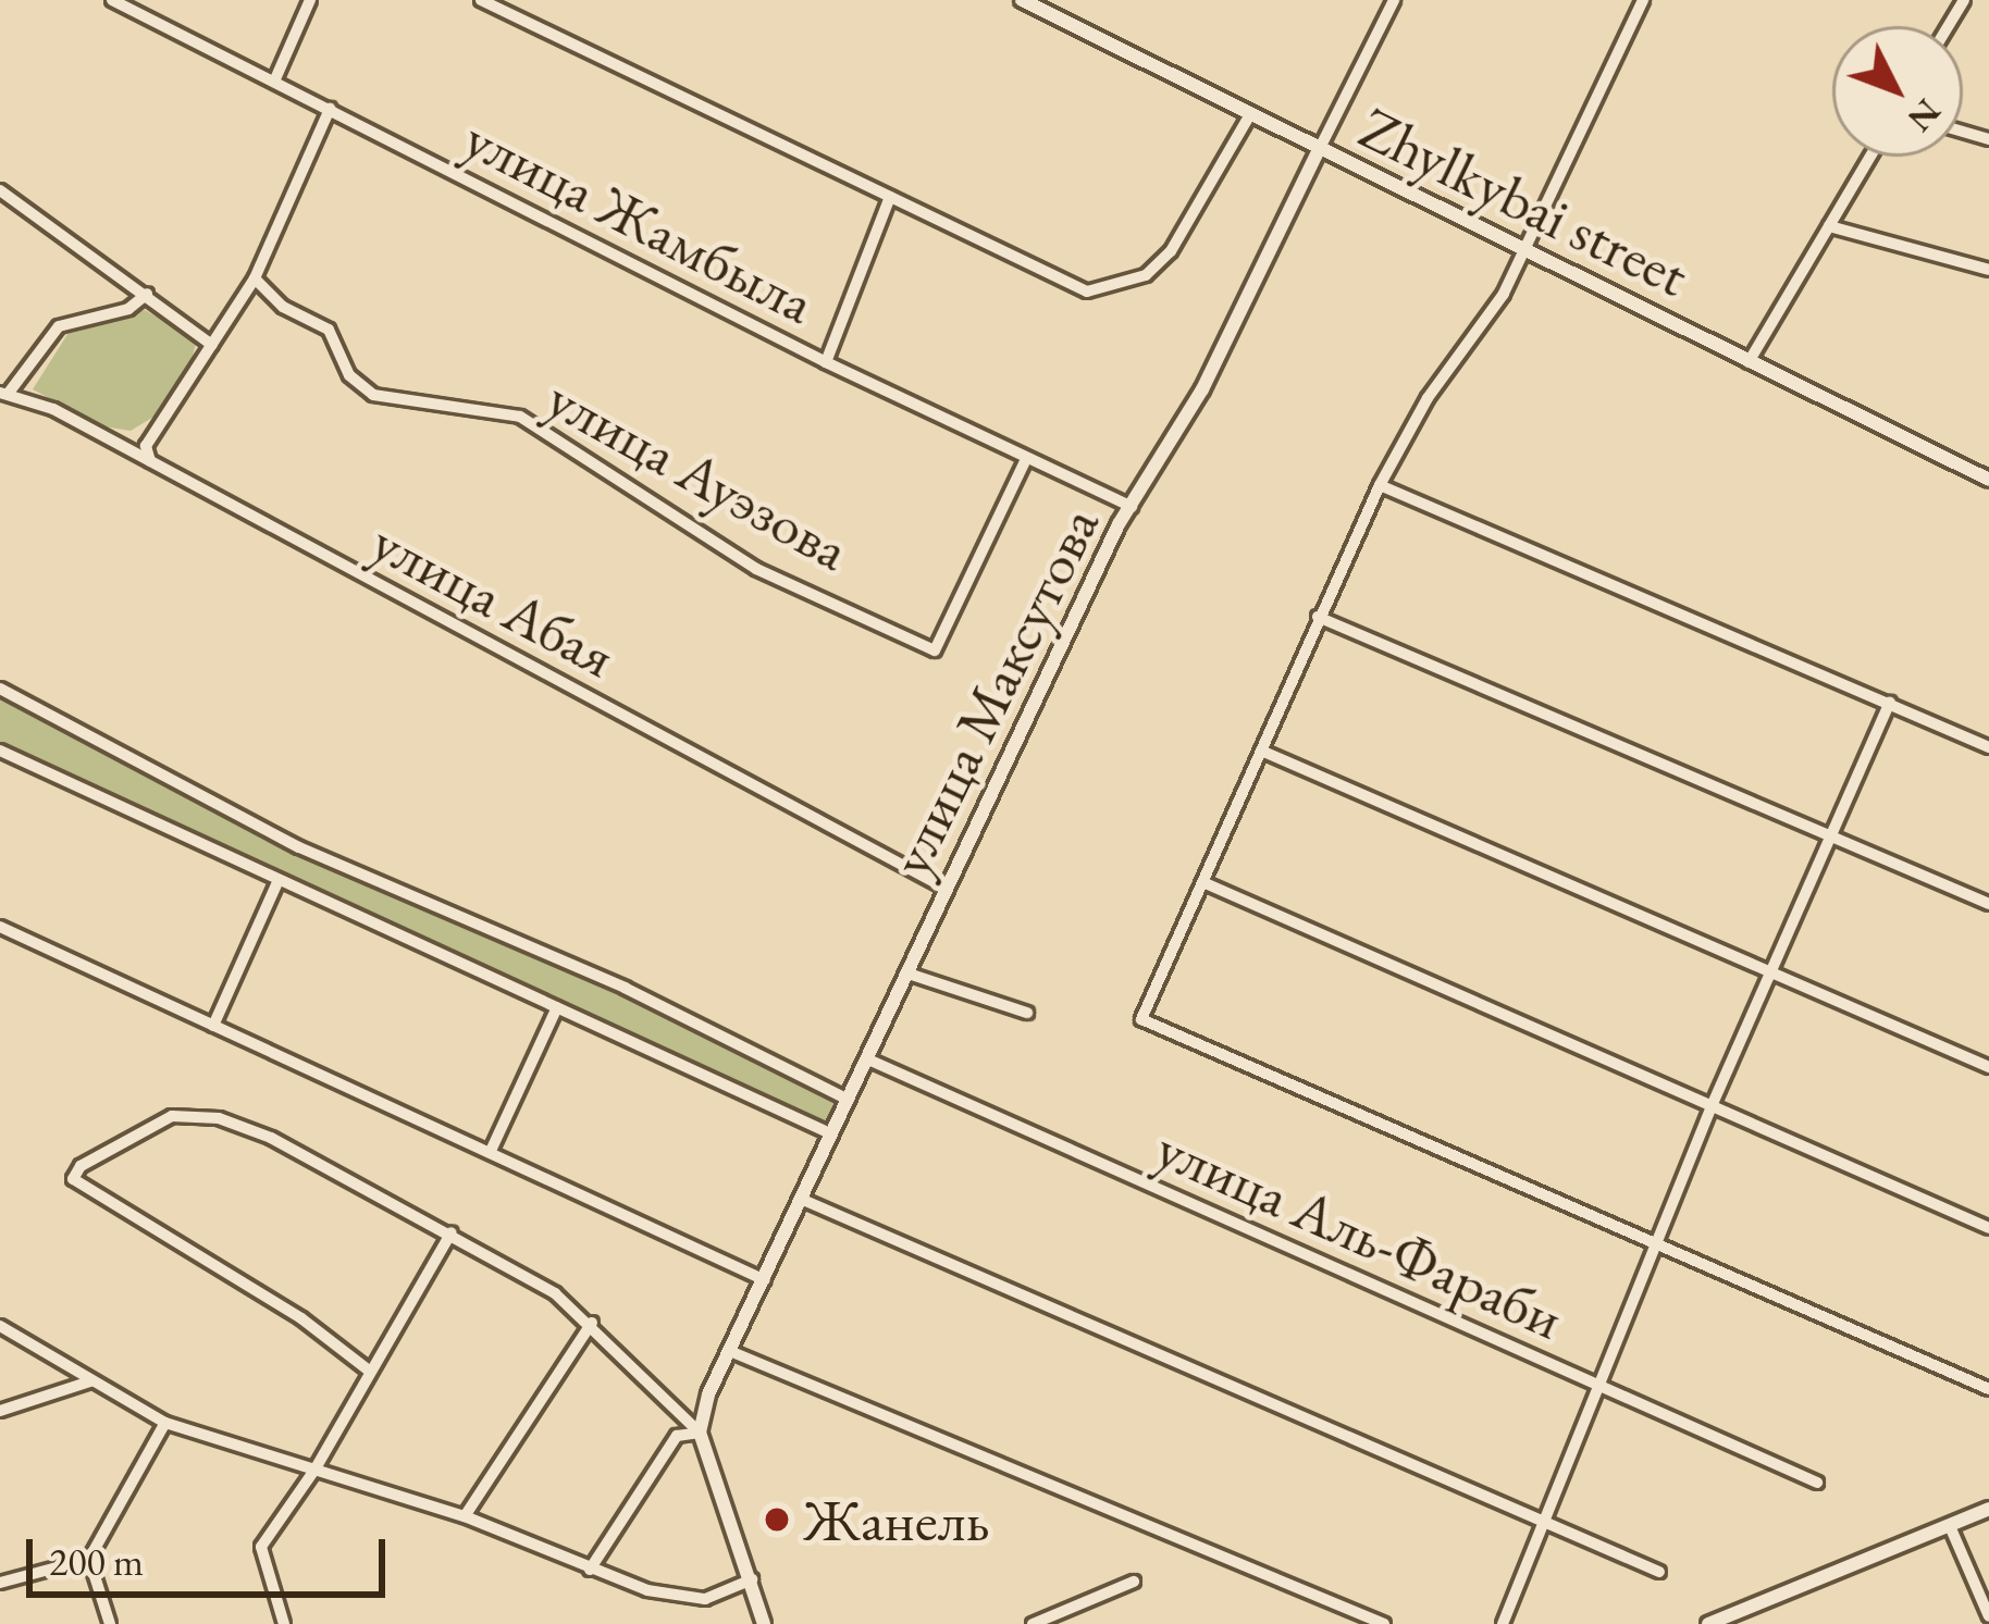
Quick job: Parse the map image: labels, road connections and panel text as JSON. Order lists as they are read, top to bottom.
{
  "streets": {
    "street": [
      "Zhylkybai street",
      "улица Жамбыла",
      "улица Ауэзова",
      "улица Абая",
      "улица Максутова",
      "улица Аль-Фараби"
    ]
  },
  "crossings": [
    ["Zhylkybai street", "улица Максутова"],
    ["улица Жамбыла", "улица Ауэзова"],
    ["улица Жамбыла", "улица Максутова"],
    ["улица Абая", "улица Максутова"],
    ["улица Максутова", "улица Аль-Фараби"]
  ],
  "places": ["Жанель"],
  "scale_bar": "200 m",
  "north": "bottom right"
}
